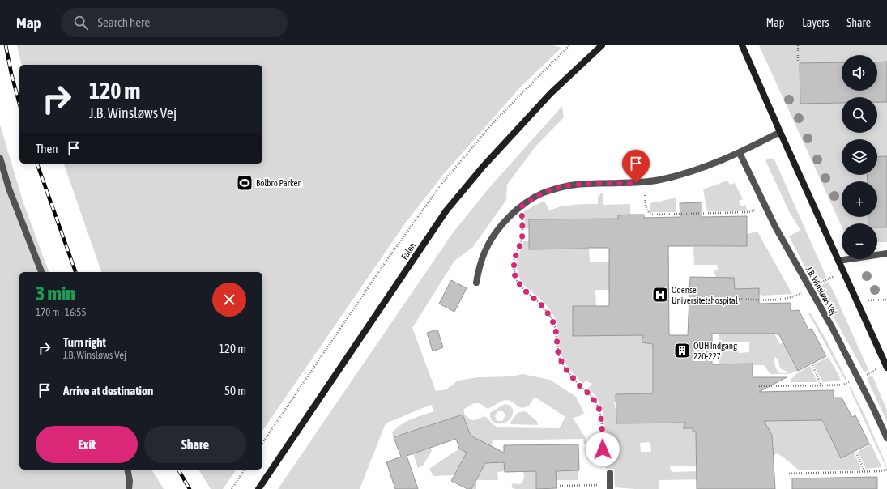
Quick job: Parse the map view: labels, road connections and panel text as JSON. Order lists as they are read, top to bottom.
{
  "streets": {
    "street": ["Falen", "J.B. Winsløws Vej"]
  },
  "places": {
    "sports": ["Bolbro Parken"],
    "hospital": ["Odense Universitetshospital"],
    "building": ["OUH Indgang 220-227"]
  },
  "page": {
    "header": "Map",
    "search": "Search here",
    "nav": ["Map", "Layers", "Share"],
    "map_buttons": ["+", "−"],
    "turn": ["120 m", "J.B. Winsløws Vej"],
    "then": "Then",
    "heading": ["3 min", "170 m · 16:55"],
    "list": [
      {
        "name": "Turn right",
        "note": "J.B. Winsløws Vej",
        "value": "120 m"
      },
      {
        "name": "Arrive at destination",
        "value": "50 m"
      }
    ],
    "buttons": ["Exit", "Share"]
  }
}
